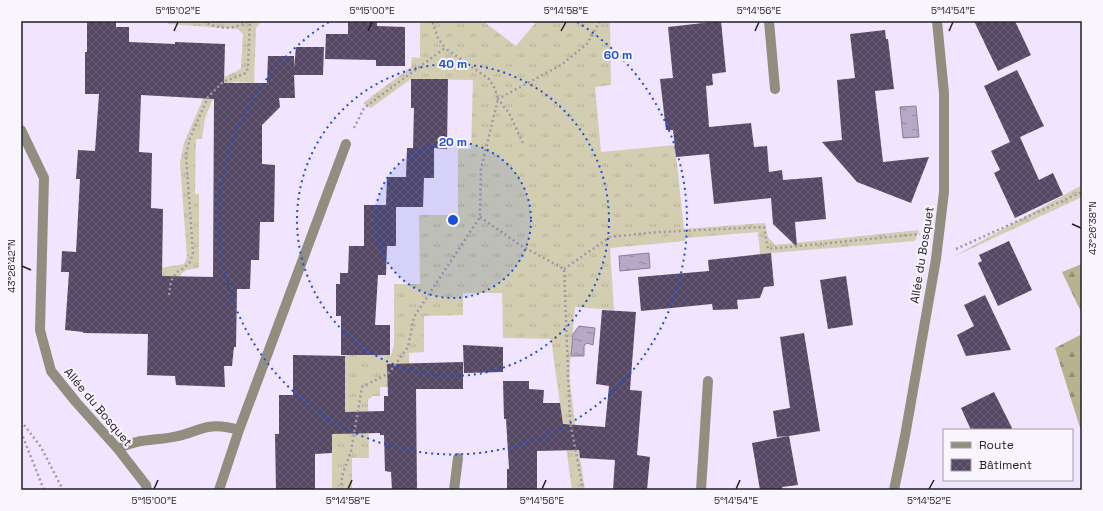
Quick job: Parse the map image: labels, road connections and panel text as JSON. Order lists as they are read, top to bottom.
{
  "streets": {
    "street": ["Allée du Bosquet"]
  },
  "legend": ["Route", "Bâtiment"],
  "coordinates": [
    "5°15'02\"E",
    "5°15'00\"E",
    "5°14'58\"E",
    "5°14'56\"E",
    "5°14'54\"E",
    "43°26'38\"N",
    "43°26'42\"N",
    "5°14'52\"E"
  ],
  "rings": ["60 m", "40 m", "20 m"]
}
